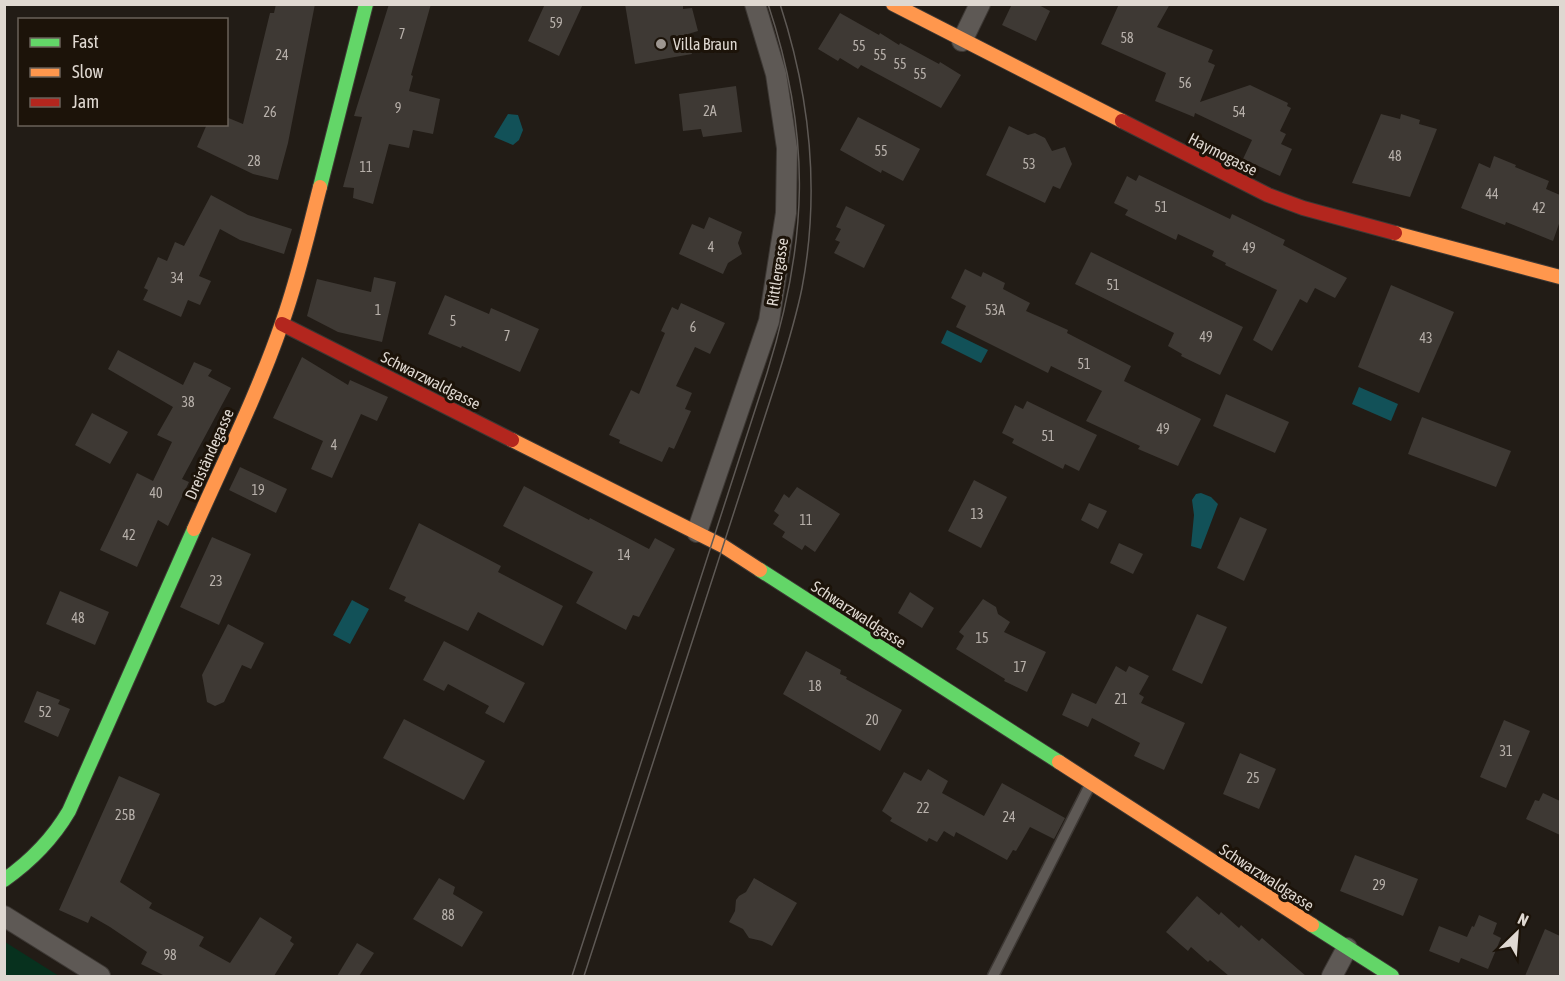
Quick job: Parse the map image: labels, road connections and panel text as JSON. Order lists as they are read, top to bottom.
{
  "streets": {
    "street": [
      "Haymogasse",
      "Rittlergasse",
      "Schwarzwaldgasse",
      "Dreiständegasse"
    ]
  },
  "crossings": [
    ["Rittlergasse", "Schwarzwaldgasse"],
    ["Schwarzwaldgasse", "Dreiständegasse"]
  ],
  "places": ["Villa Braun"],
  "house_numbers": [
    "59",
    "7",
    "58",
    "55",
    "24",
    "55",
    "55",
    "55",
    "56",
    "9",
    "2A",
    "26",
    "54",
    "55",
    "48",
    "28",
    "53",
    "11",
    "44",
    "51",
    "42",
    "4",
    "49",
    "34",
    "51",
    "1",
    "53A",
    "5",
    "6",
    "7",
    "49",
    "43",
    "51",
    "38",
    "49",
    "51",
    "4",
    "19",
    "40",
    "13",
    "11",
    "42",
    "14",
    "23",
    "48",
    "15",
    "17",
    "18",
    "21",
    "52",
    "20",
    "31",
    "25",
    "22",
    "25B",
    "24",
    "29",
    "88",
    "98"
  ],
  "legend": ["Fast", "Slow", "Jam"],
  "north": "top right"
}
